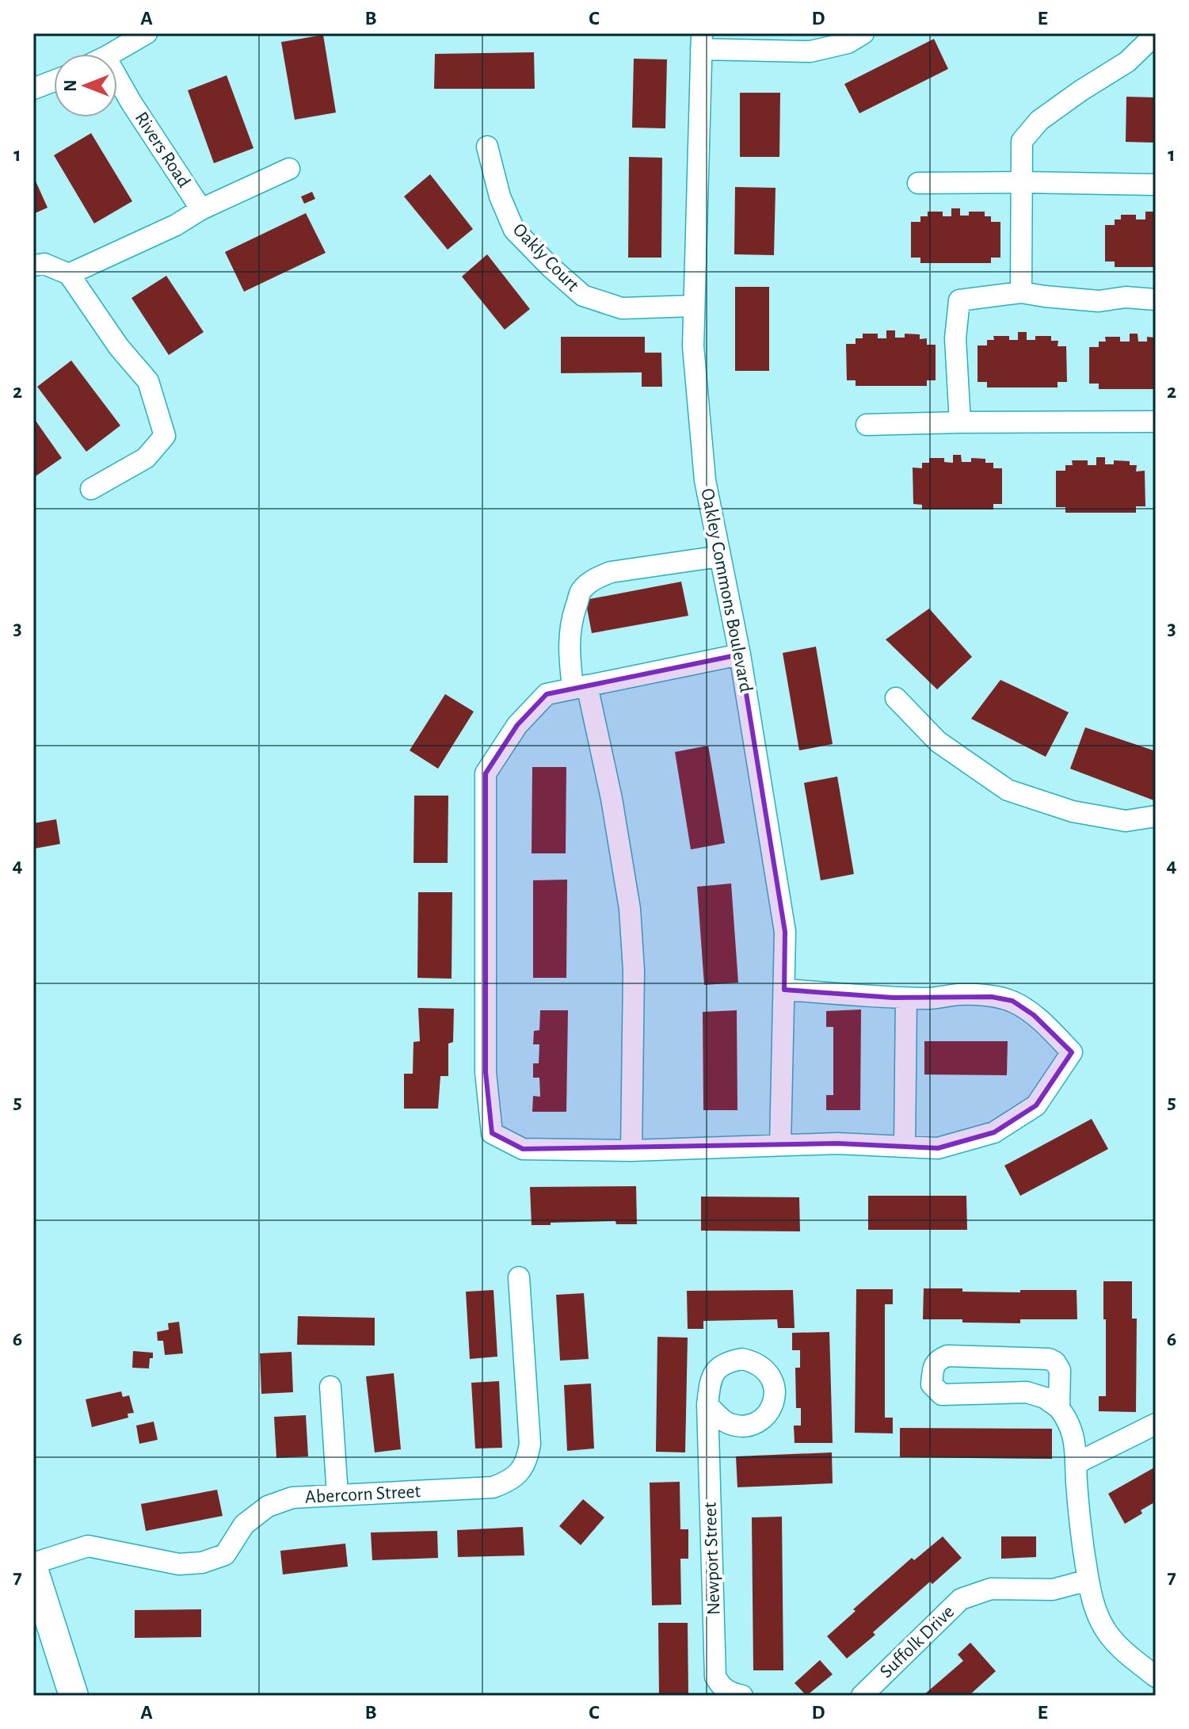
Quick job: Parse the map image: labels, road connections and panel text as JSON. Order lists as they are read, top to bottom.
{
  "streets": {
    "street": [
      "Rivers Road",
      "Oakly Court",
      "Oakley Commons Boulevard",
      "Abercorn Street",
      "Newport Street",
      "Suffolk Drive"
    ]
  },
  "crossings": [
    ["Oakly Court", "Oakley Commons Boulevard"]
  ],
  "north": "left",
  "grid": {
    "columns": [
      "A",
      "B",
      "C",
      "D",
      "E"
    ],
    "rows": [
      "1",
      "2",
      "3",
      "4",
      "5",
      "6",
      "7"
    ]
  }
}
